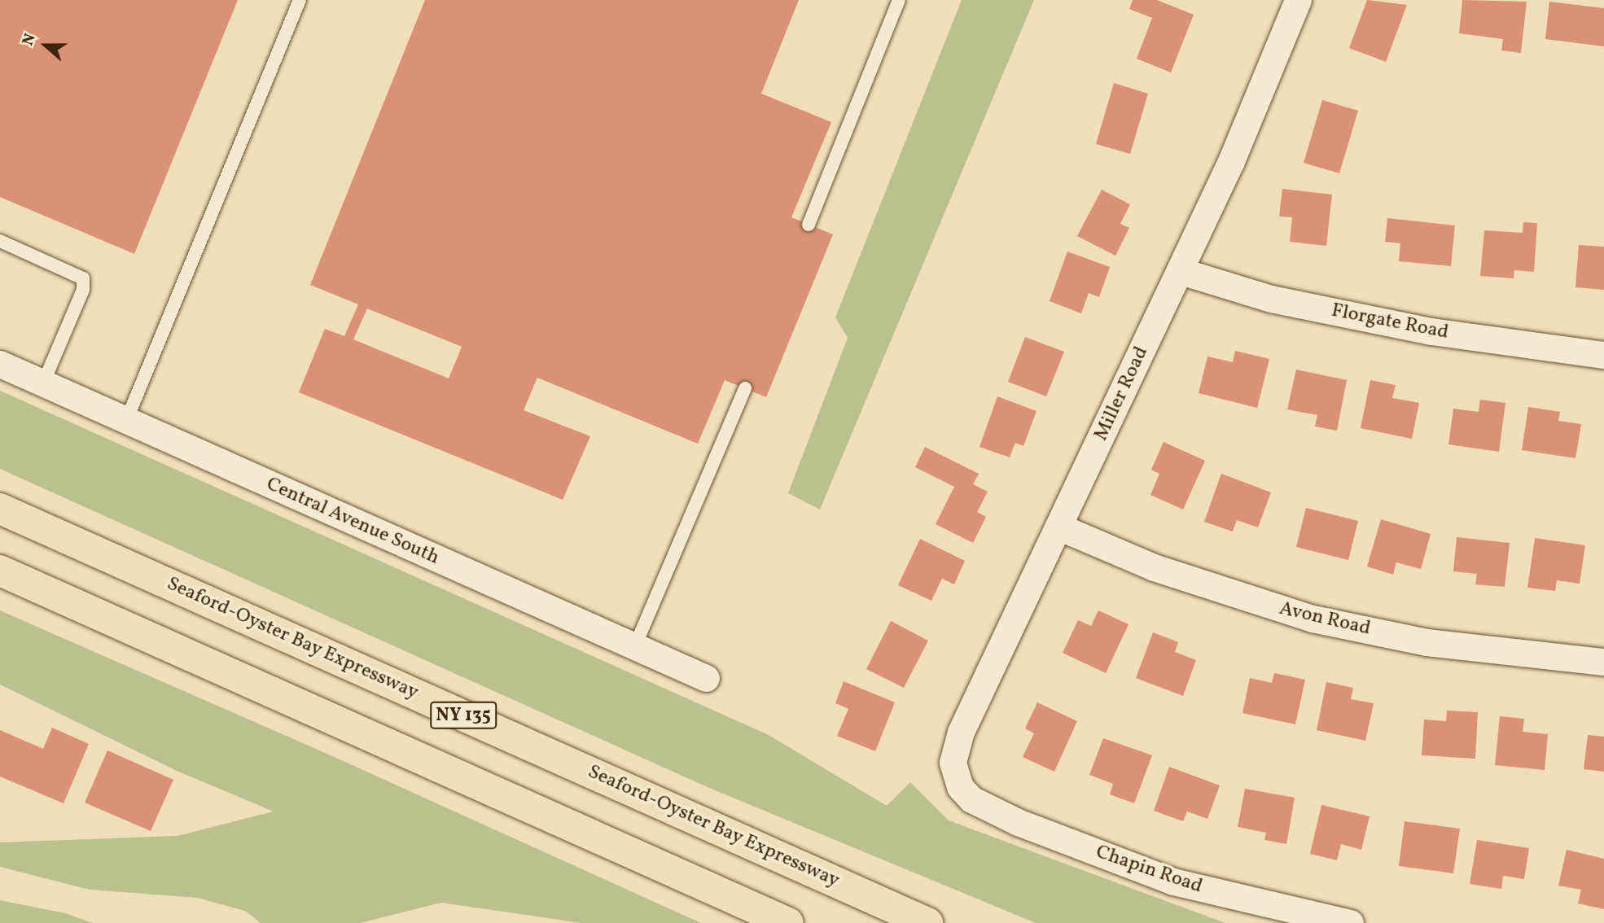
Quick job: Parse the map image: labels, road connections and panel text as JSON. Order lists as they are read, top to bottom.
{
  "streets": {
    "highway": ["Seaford-Oyster Bay Expressway", "NY 135"],
    "street": [
      "Florgate Road",
      "Miller Road",
      "Central Avenue South",
      "Avon Road",
      "Chapin Road"
    ]
  },
  "crossings": [
    ["Florgate Road", "Miller Road"],
    ["Miller Road", "Avon Road"],
    ["Miller Road", "Chapin Road"]
  ],
  "north": "left"
}
